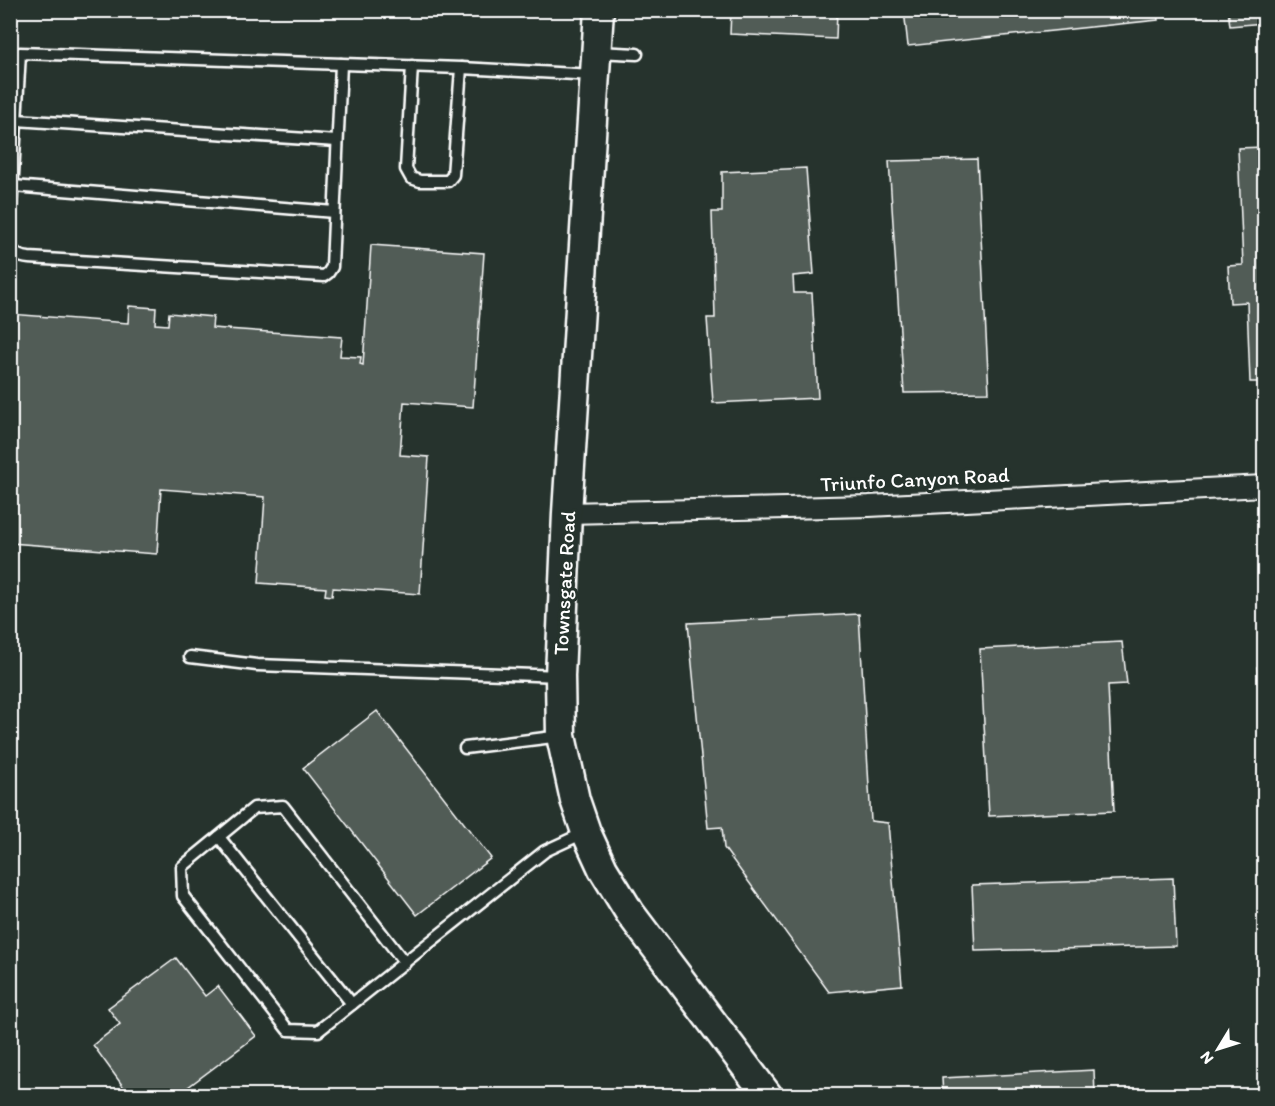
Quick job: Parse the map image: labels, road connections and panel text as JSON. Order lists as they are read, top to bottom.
{
  "streets": {
    "street": ["Triunfo Canyon Road", "Townsgate Road"]
  },
  "crossings": [
    ["Triunfo Canyon Road", "Townsgate Road"]
  ],
  "north": "bottom left"
}
